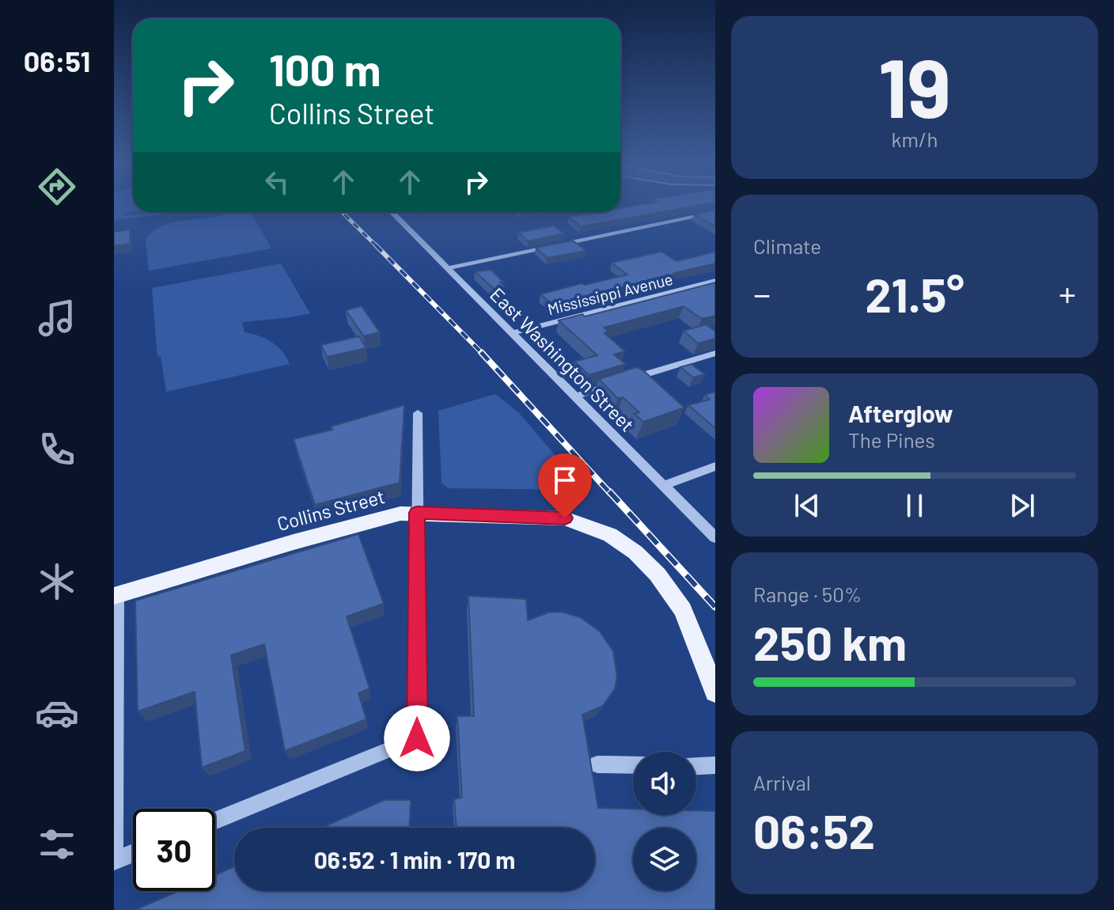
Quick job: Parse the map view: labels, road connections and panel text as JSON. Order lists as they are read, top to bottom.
{
  "streets": {
    "main road": ["Collins Street"],
    "street": ["Mississippi Avenue", "East Washington Street"]
  },
  "crossings": [
    ["Mississippi Avenue", "East Washington Street"]
  ],
  "page": {
    "tabs": "06:51",
    "tile": [
      ["19", "km/h"],
      "Climate",
      ["Range · 50%", "250 km"],
      ["Arrival", "06:52"]
    ],
    "turn": ["100 m", "Collins Street"],
    "heat": ["−", "21.5°", "+"],
    "song": ["Afterglow", "The Pines"],
    "limit": "30",
    "trip": "06:52 · 1 min · 170 m"
  }
}
